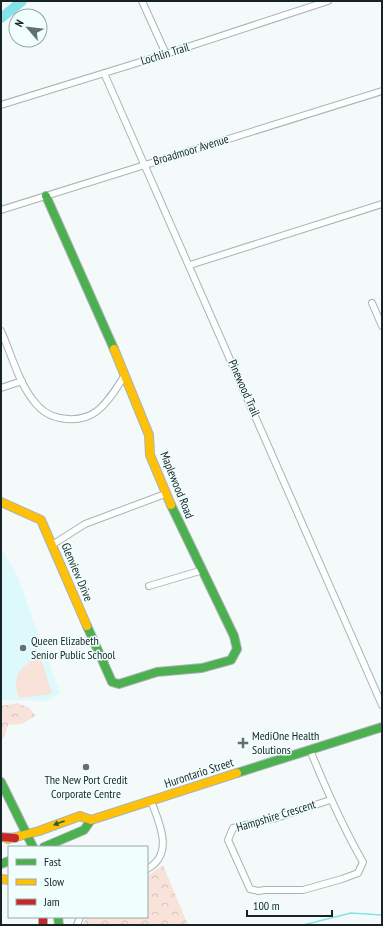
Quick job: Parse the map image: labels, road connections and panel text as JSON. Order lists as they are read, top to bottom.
{
  "streets": {
    "main road": ["Maplewood Road", "Glenview Drive", "Hurontario Street"],
    "street": [
      "Lochlin Trail",
      "Broadmoor Avenue",
      "Pinewood Trail",
      "Hampshire Crescent"
    ]
  },
  "crossings": [
    ["Lochlin Trail", "Pinewood Trail"],
    ["Broadmoor Avenue", "Pinewood Trail"],
    ["Broadmoor Avenue", "Maplewood Road"],
    ["Maplewood Road", "Glenview Drive"],
    ["Hurontario Street", "Hampshire Crescent"]
  ],
  "places": {
    "other": ["Queen Elizabeth Senior Public School", "The New Port Credit Corporate Centre"],
    "health": ["MediOne Health Solutions"]
  },
  "legend": ["Fast", "Slow", "Jam"],
  "scale_bar": "100 m",
  "north": "top left"
}
